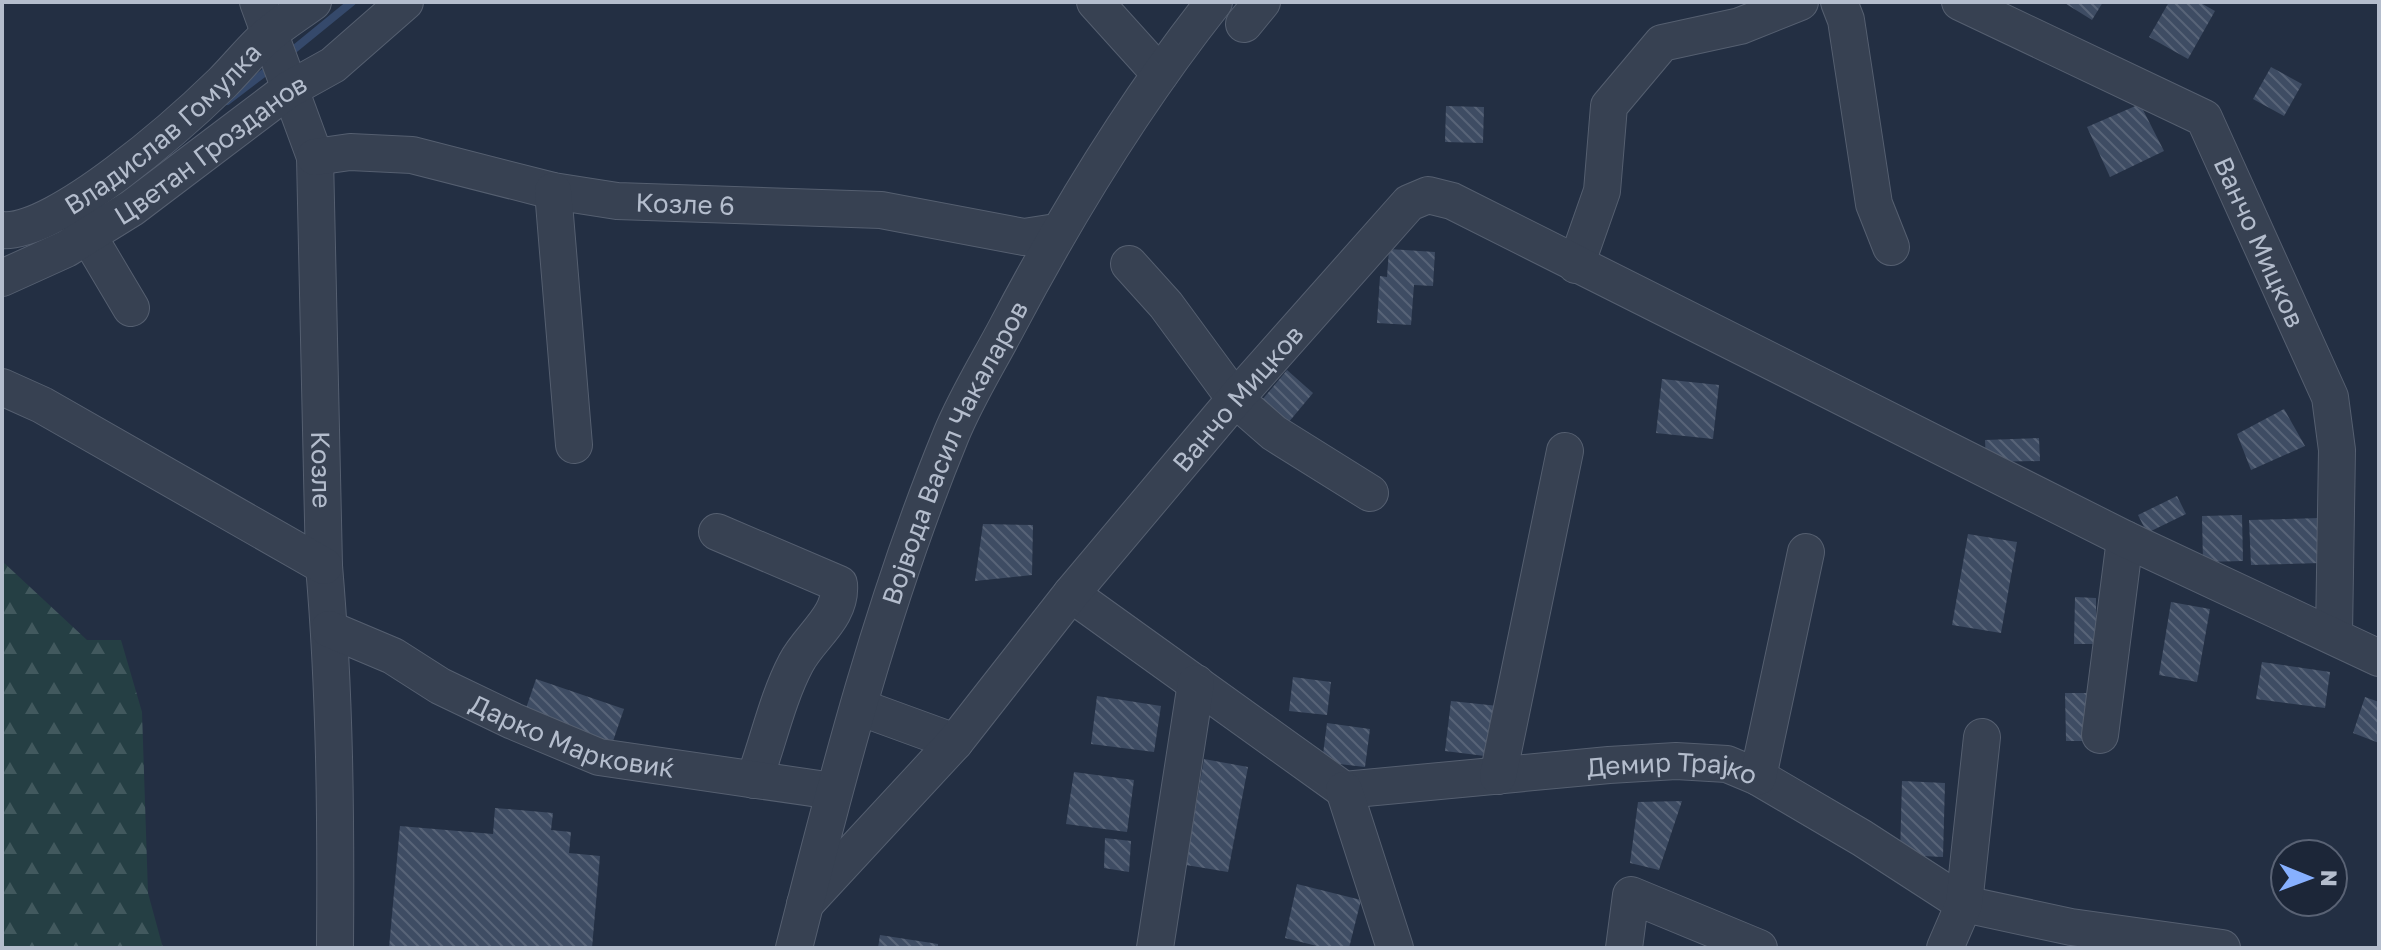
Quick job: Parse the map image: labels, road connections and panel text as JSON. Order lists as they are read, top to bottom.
{
  "streets": {
    "street": [
      "Владислав Гомулка",
      "Цветан Грозданов",
      "Козле 6",
      "Ванчо Мицков",
      "Војвода Васил Чакаларов",
      "Козле",
      "Дарко Марковиќ",
      "Демир Трајко"
    ]
  },
  "crossings": [
    ["Владислав Гомулка", "Козле"],
    ["Цветан Грозданов", "Козле"],
    ["Козле 6", "Војвода Васил Чакаларов"],
    ["Козле 6", "Козле"],
    ["Ванчо Мицков", "Војвода Васил Чакаларов"],
    ["Војвода Васил Чакаларов", "Дарко Марковиќ"],
    ["Козле", "Дарко Марковиќ"]
  ],
  "north": "right"
}
